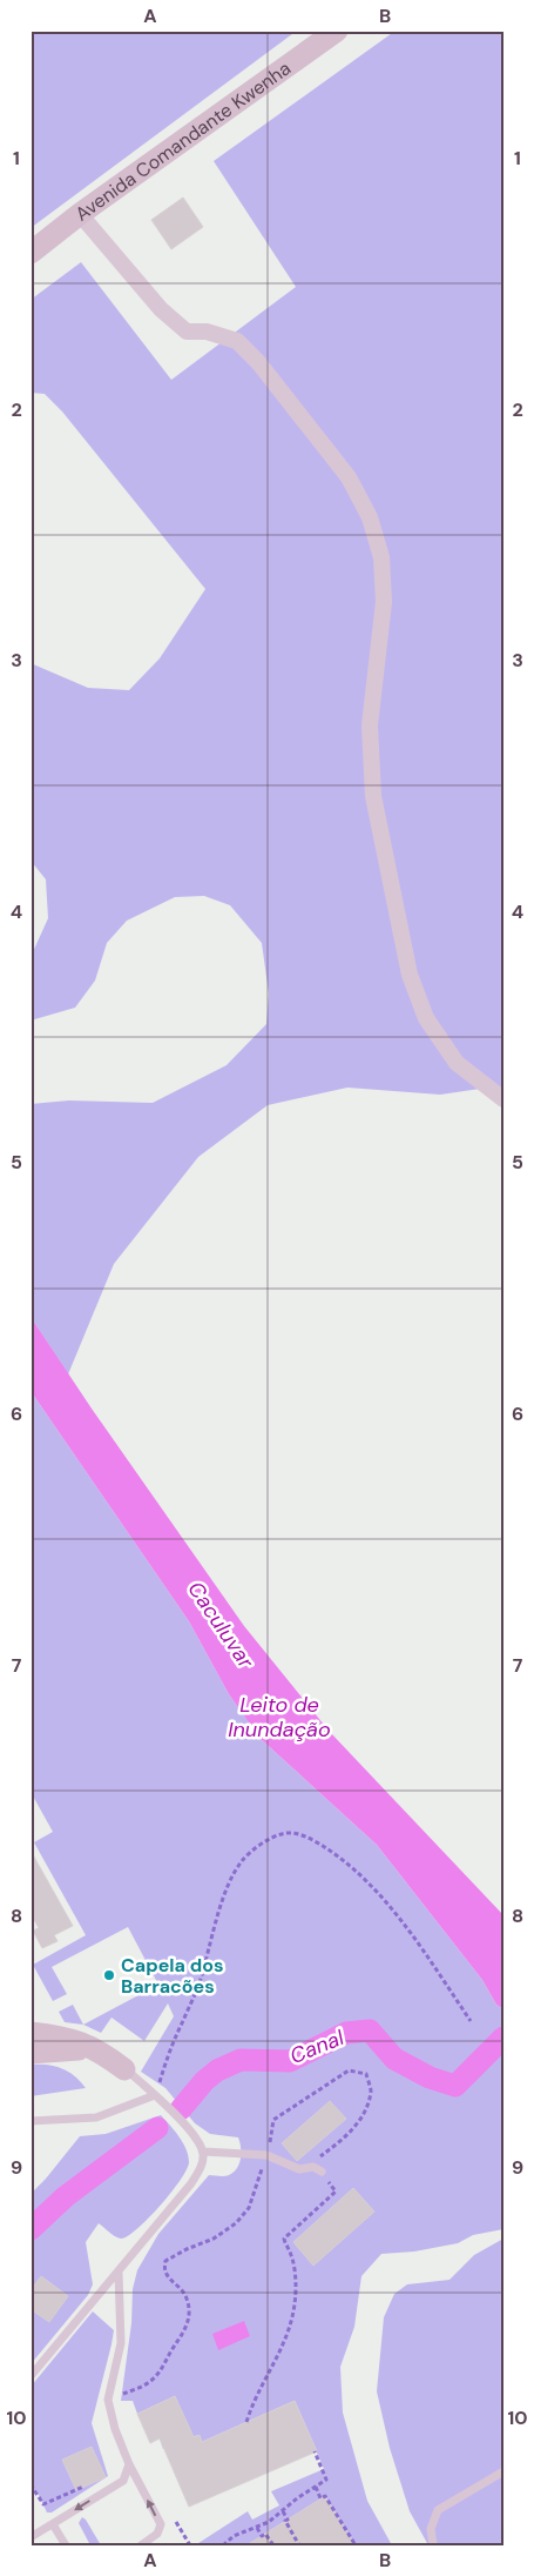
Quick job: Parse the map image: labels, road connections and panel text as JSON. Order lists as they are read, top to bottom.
{
  "streets": {
    "main road": ["Avenida Comandante Kwenha"]
  },
  "water": ["Caculuvar", "Leito de Inundação", "Canal"],
  "places": ["Capela dos Barracões"],
  "grid": {
    "columns": ["A", "B"],
    "rows": [
      "1",
      "2",
      "3",
      "4",
      "5",
      "6",
      "7",
      "8",
      "9",
      "10"
    ]
  }
}
